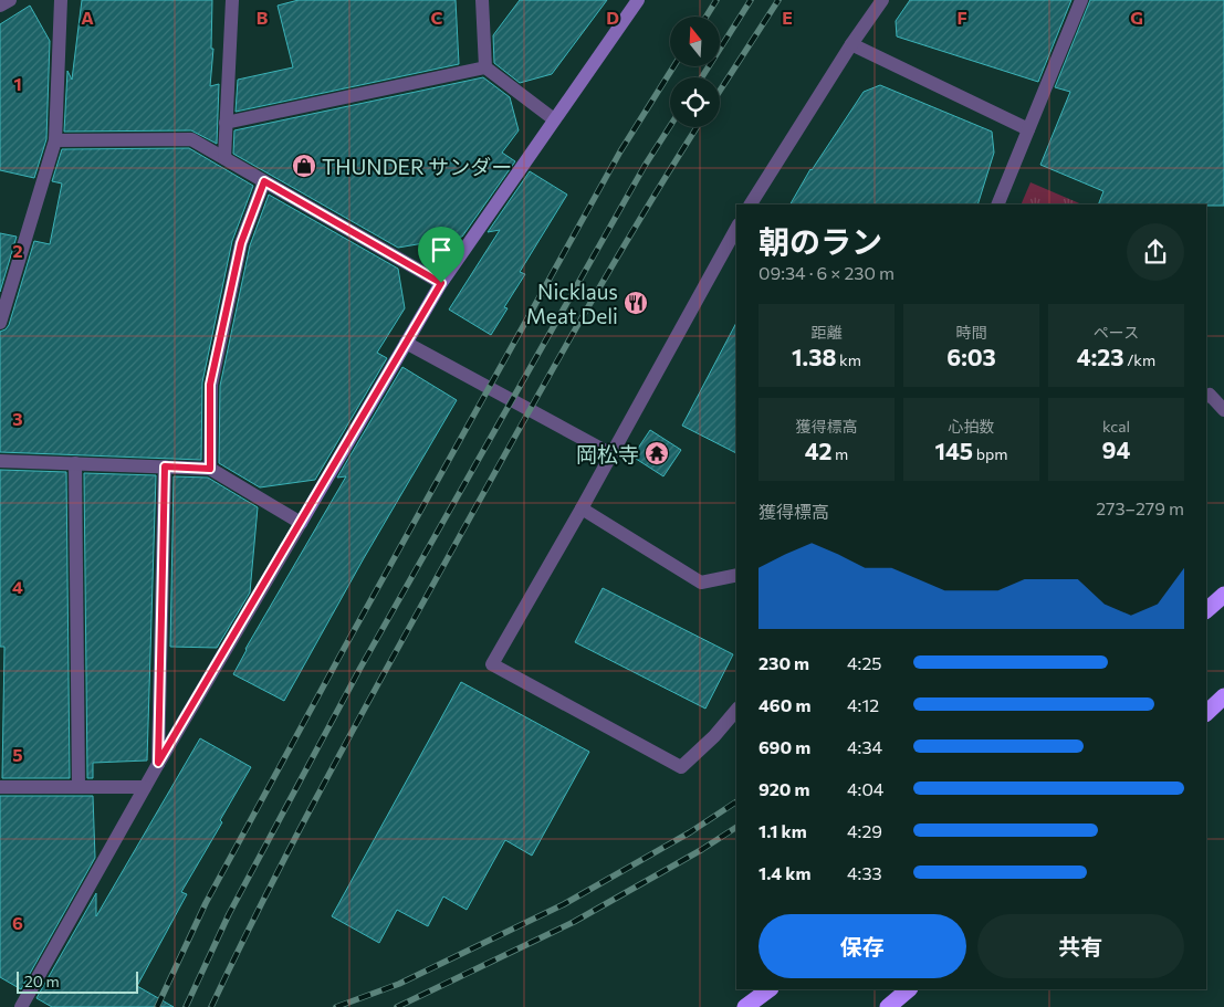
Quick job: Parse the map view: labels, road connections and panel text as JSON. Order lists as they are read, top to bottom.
{
  "places": {
    "shop": ["THUNDER サンダー"],
    "restaurant": ["Nicklaus Meat Deli"],
    "temple": ["岡松寺"]
  },
  "scale_bar": "20 m",
  "north": "top",
  "page": {
    "heading": ["朝のラン", "09:34 · 6 × 230 m"],
    "stats": [
      ["距離", "1.38 km"],
      ["時間", "6:03"],
      ["ペース", "4:23 /km"],
      ["獲得標高", "42 m"],
      ["心拍数", "145 bpm"],
      ["kcal", "94"]
    ],
    "chart": ["獲得標高", "273–279 m"],
    "list": [
      {
        "name": "230 m",
        "note": "4:25"
      },
      {
        "name": "460 m",
        "note": "4:12"
      },
      {
        "name": "690 m",
        "note": "4:34"
      },
      {
        "name": "920 m",
        "note": "4:04"
      },
      {
        "name": "1.1 km",
        "note": "4:29"
      },
      {
        "name": "1.4 km",
        "note": "4:33"
      }
    ],
    "buttons": ["保存", "共有"],
    "scale": "20 m"
  },
  "grid": {
    "columns": [
      "A",
      "B",
      "C",
      "D",
      "E",
      "F",
      "G"
    ],
    "rows": [
      "1",
      "2",
      "3",
      "4",
      "5",
      "6"
    ]
  }
}
